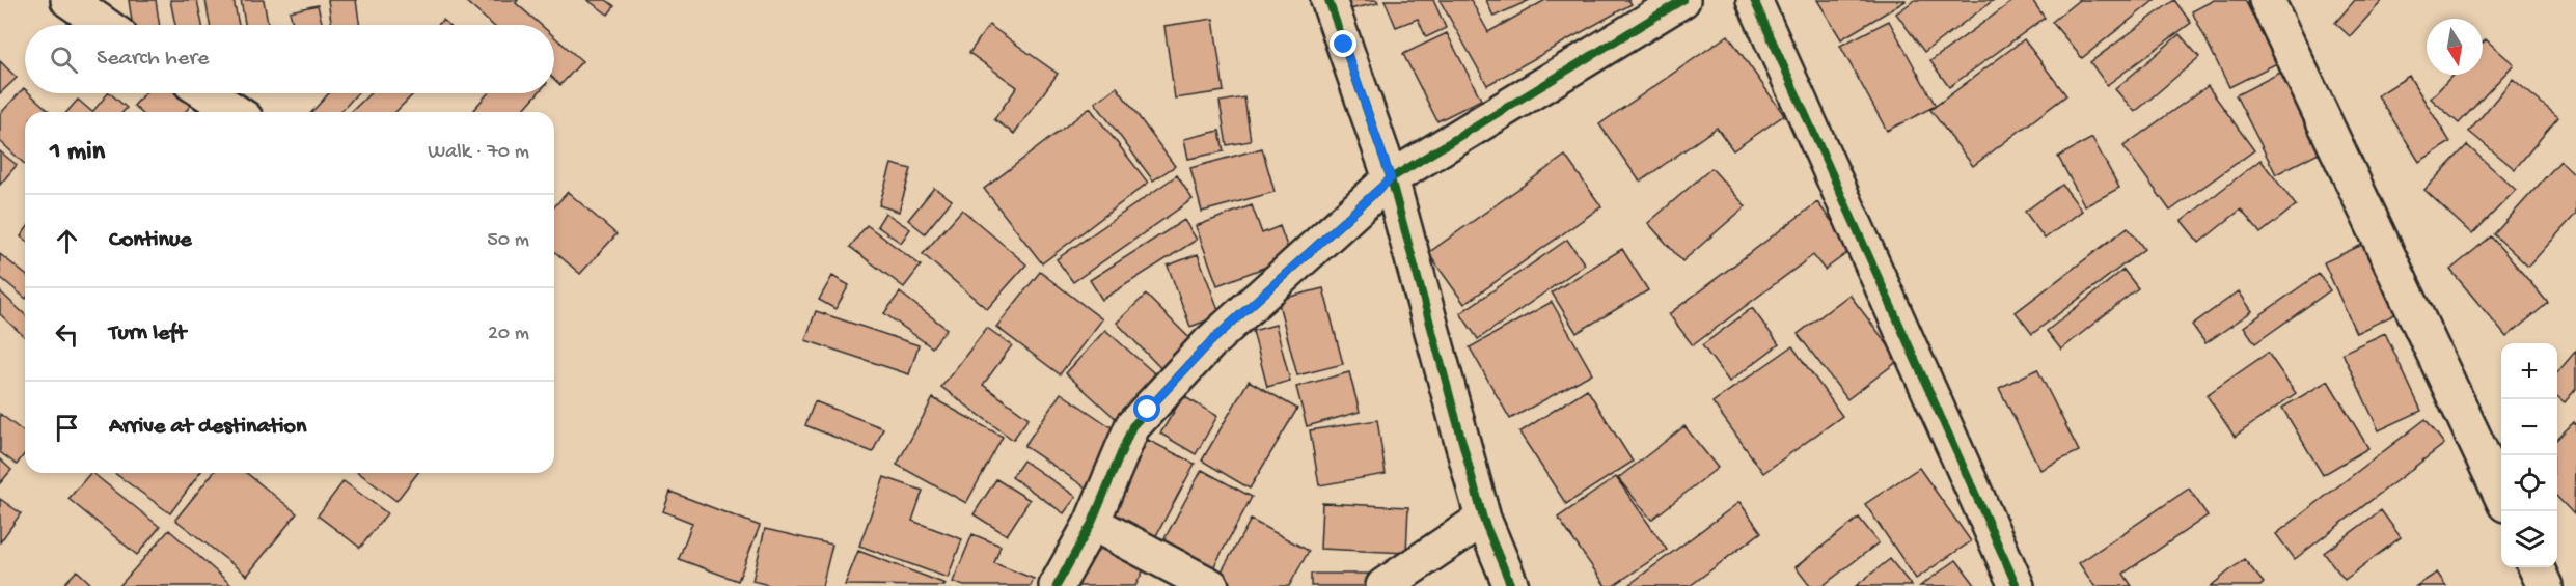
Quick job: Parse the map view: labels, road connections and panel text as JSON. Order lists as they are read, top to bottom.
{
  "north": "bottom",
  "page": {
    "search": "Search here",
    "heading": ["1 min", "Walk · 70 m"],
    "list": [
      ["Continue", "50 m"],
      ["Turn left", "20 m"],
      "Arrive at destination"
    ],
    "map_buttons": ["+", "−"]
  }
}
